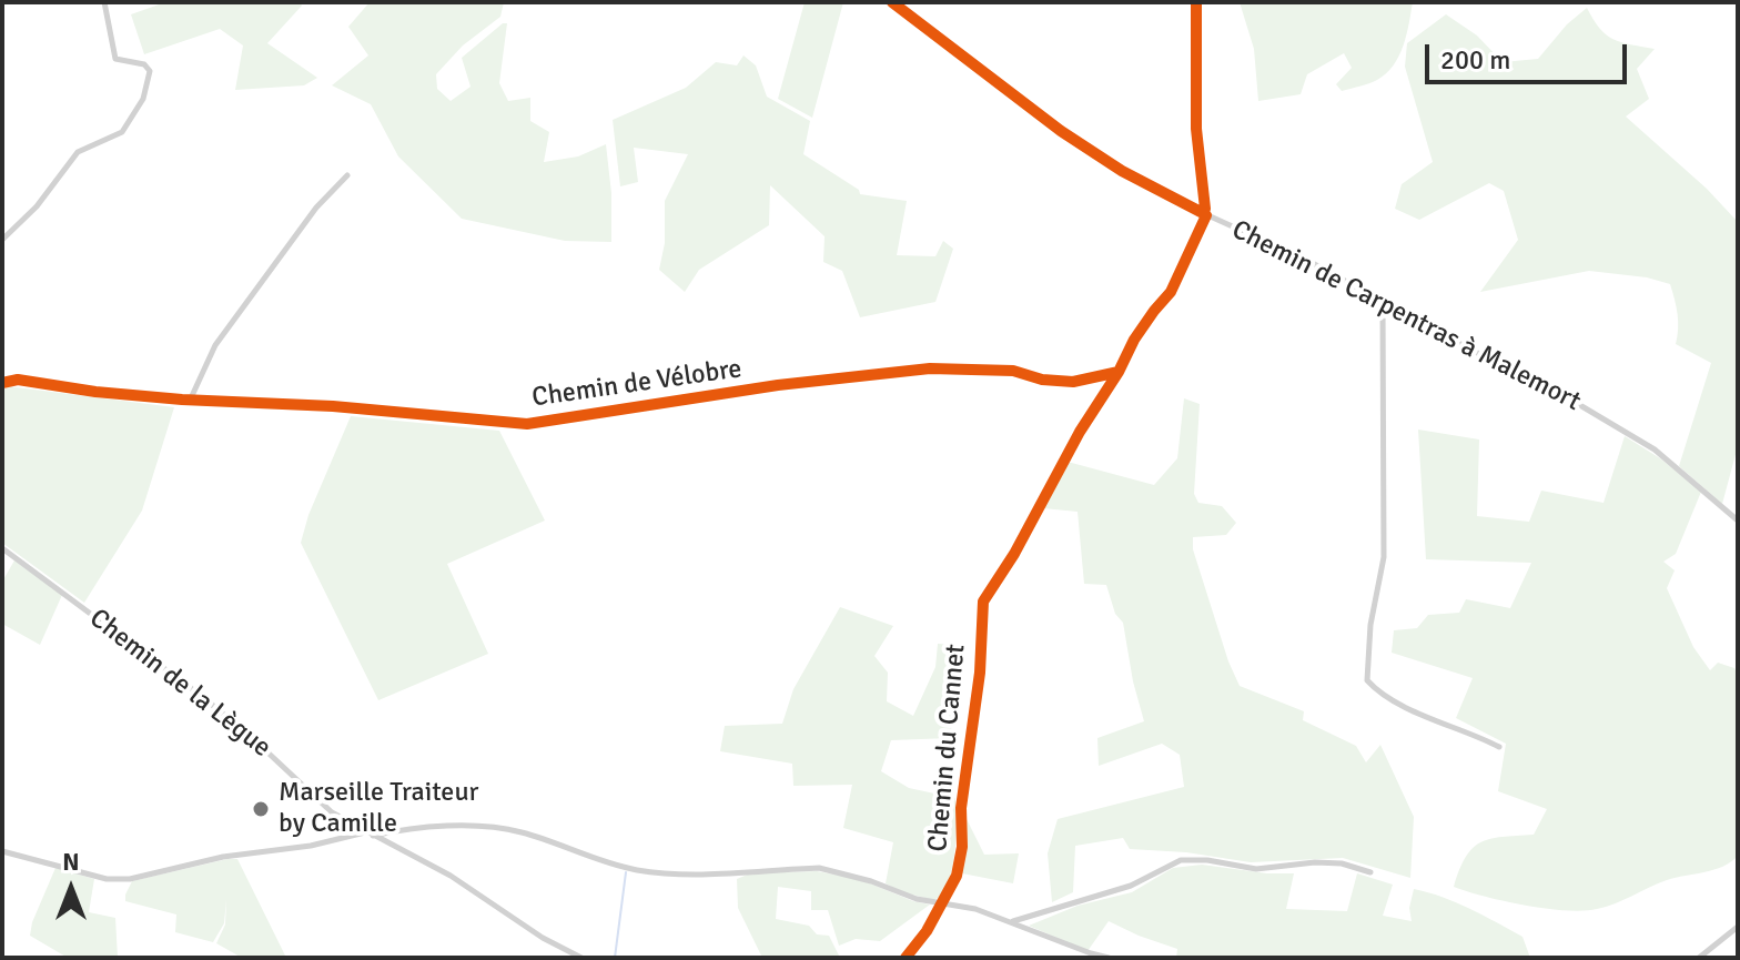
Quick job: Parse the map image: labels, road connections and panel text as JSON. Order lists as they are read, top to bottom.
{
  "streets": {
    "street": [
      "Chemin de Carpentras à Malemort",
      "Chemin de Vélobre",
      "Chemin de la Lègue",
      "Chemin du Cannet"
    ]
  },
  "crossings": [
    ["Chemin de Carpentras à Malemort", "Chemin du Cannet"],
    ["Chemin de Vélobre", "Chemin du Cannet"]
  ],
  "places": ["Marseille Traiteur by Camille"],
  "scale_bar": "200 m",
  "north": "top"
}
